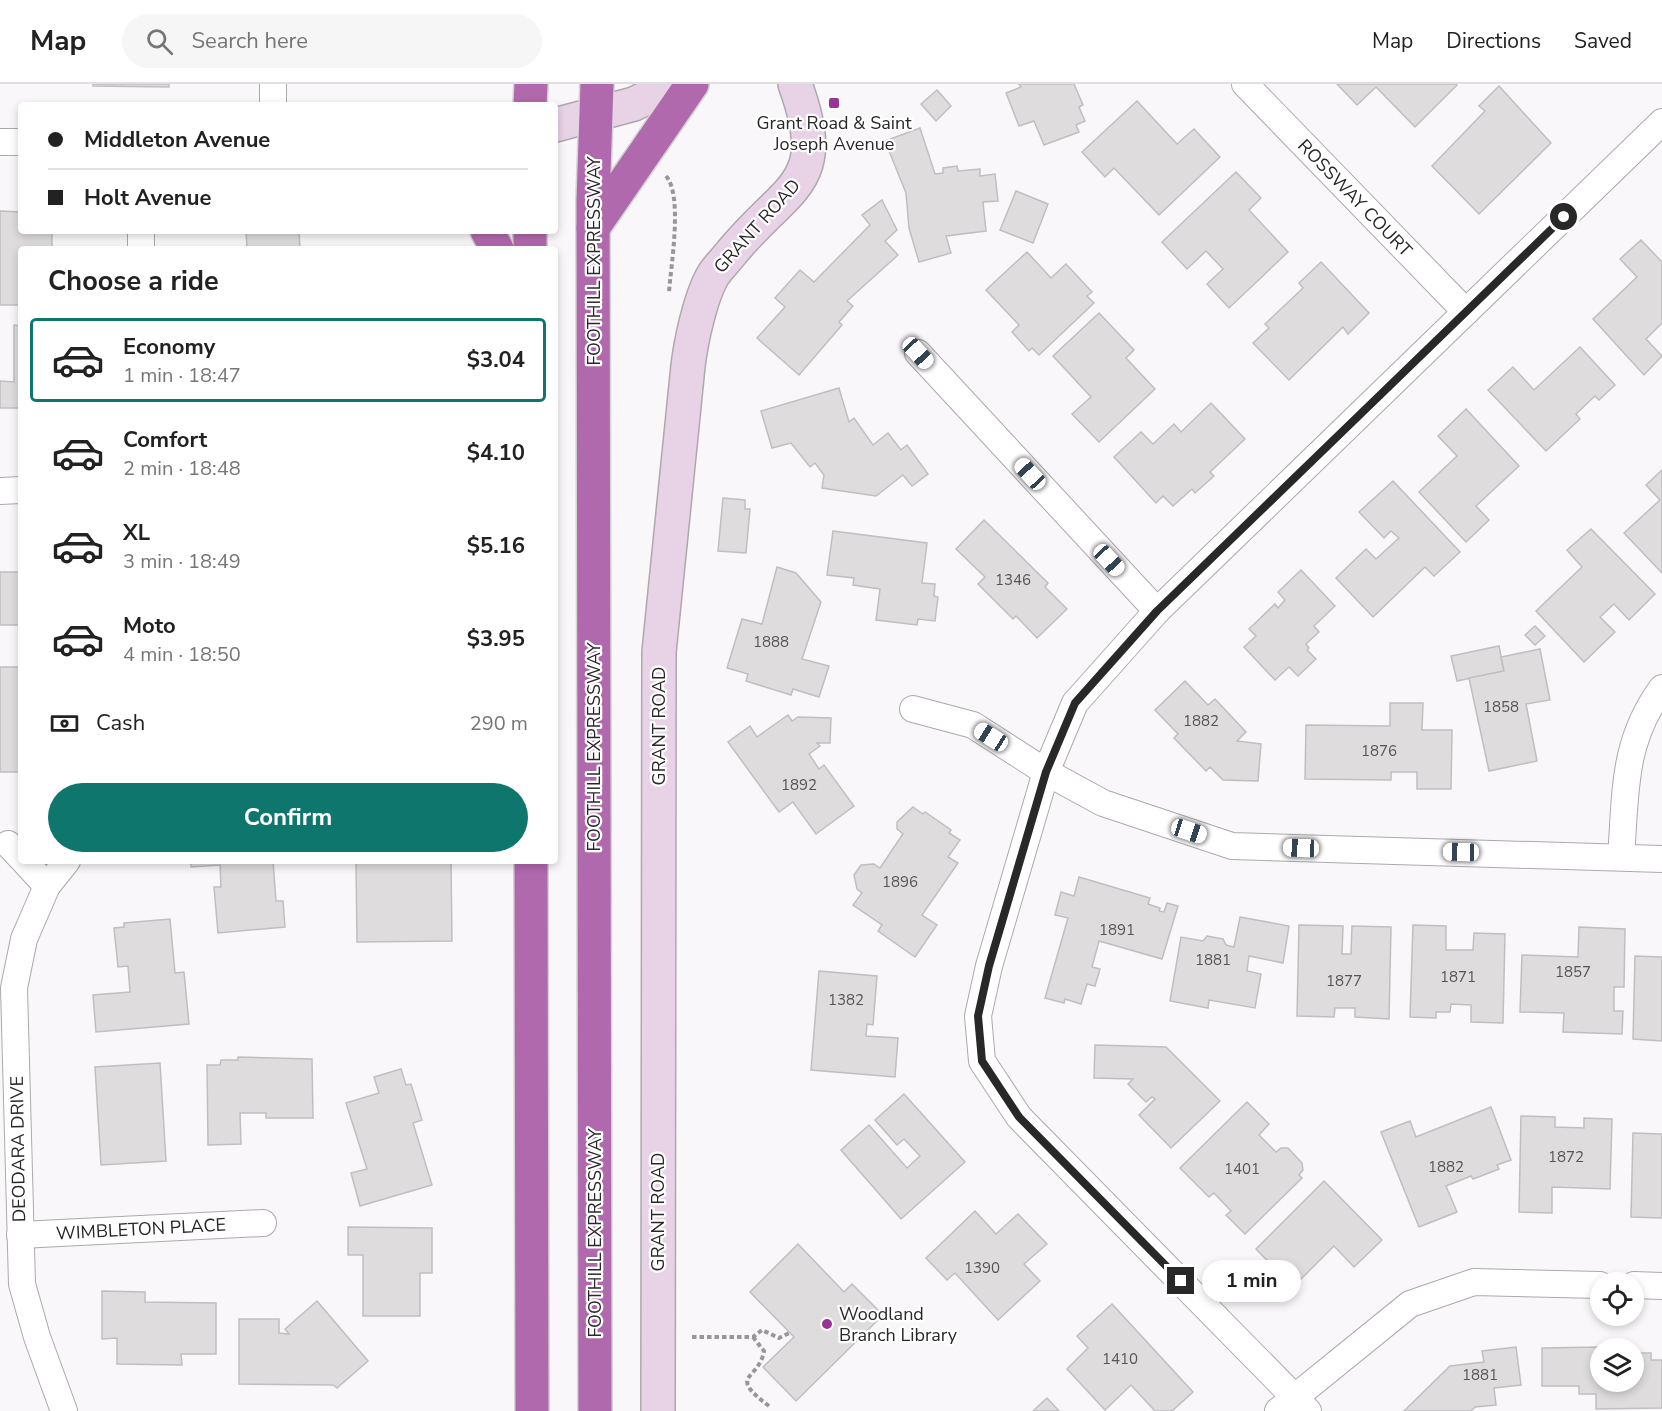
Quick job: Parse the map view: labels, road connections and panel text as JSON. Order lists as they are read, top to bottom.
{
  "streets": {
    "highway": ["FOOTHILL EXPRESSWAY"],
    "street": [
      "ROSSWAY COURT",
      "GRANT ROAD",
      "DEODARA DRIVE",
      "WIMBLETON PLACE"
    ]
  },
  "crossings": [
    ["DEODARA DRIVE", "WIMBLETON PLACE"]
  ],
  "places": {
    "transit": ["Grant Road & Saint Joseph Avenue"],
    "other": ["Woodland Branch Library"]
  },
  "house_numbers": [
    "1346",
    "1888",
    "1858",
    "1882",
    "1876",
    "1892",
    "1896",
    "1891",
    "1881",
    "1857",
    "1871",
    "1877",
    "1382",
    "1872",
    "1882",
    "1401",
    "1390",
    "1410",
    "1881"
  ],
  "page": {
    "header": "Map",
    "search": "Search here",
    "nav": ["Map", "Directions", "Saved"],
    "banner": ["Middleton Avenue", "Holt Avenue"],
    "heading": "Choose a ride",
    "list": [
      {
        "name": "Economy",
        "note": "1 min · 18:47",
        "value": "$3.04"
      },
      {
        "name": "Comfort",
        "note": "2 min · 18:48",
        "value": "$4.10"
      },
      {
        "name": "XL",
        "note": "3 min · 18:49",
        "value": "$5.16"
      },
      {
        "name": "Moto",
        "note": "4 min · 18:50",
        "value": "$3.95"
      }
    ],
    "pay": ["Cash", "290 m"],
    "buttons": "Confirm",
    "bubble": "1 min"
  }
}
